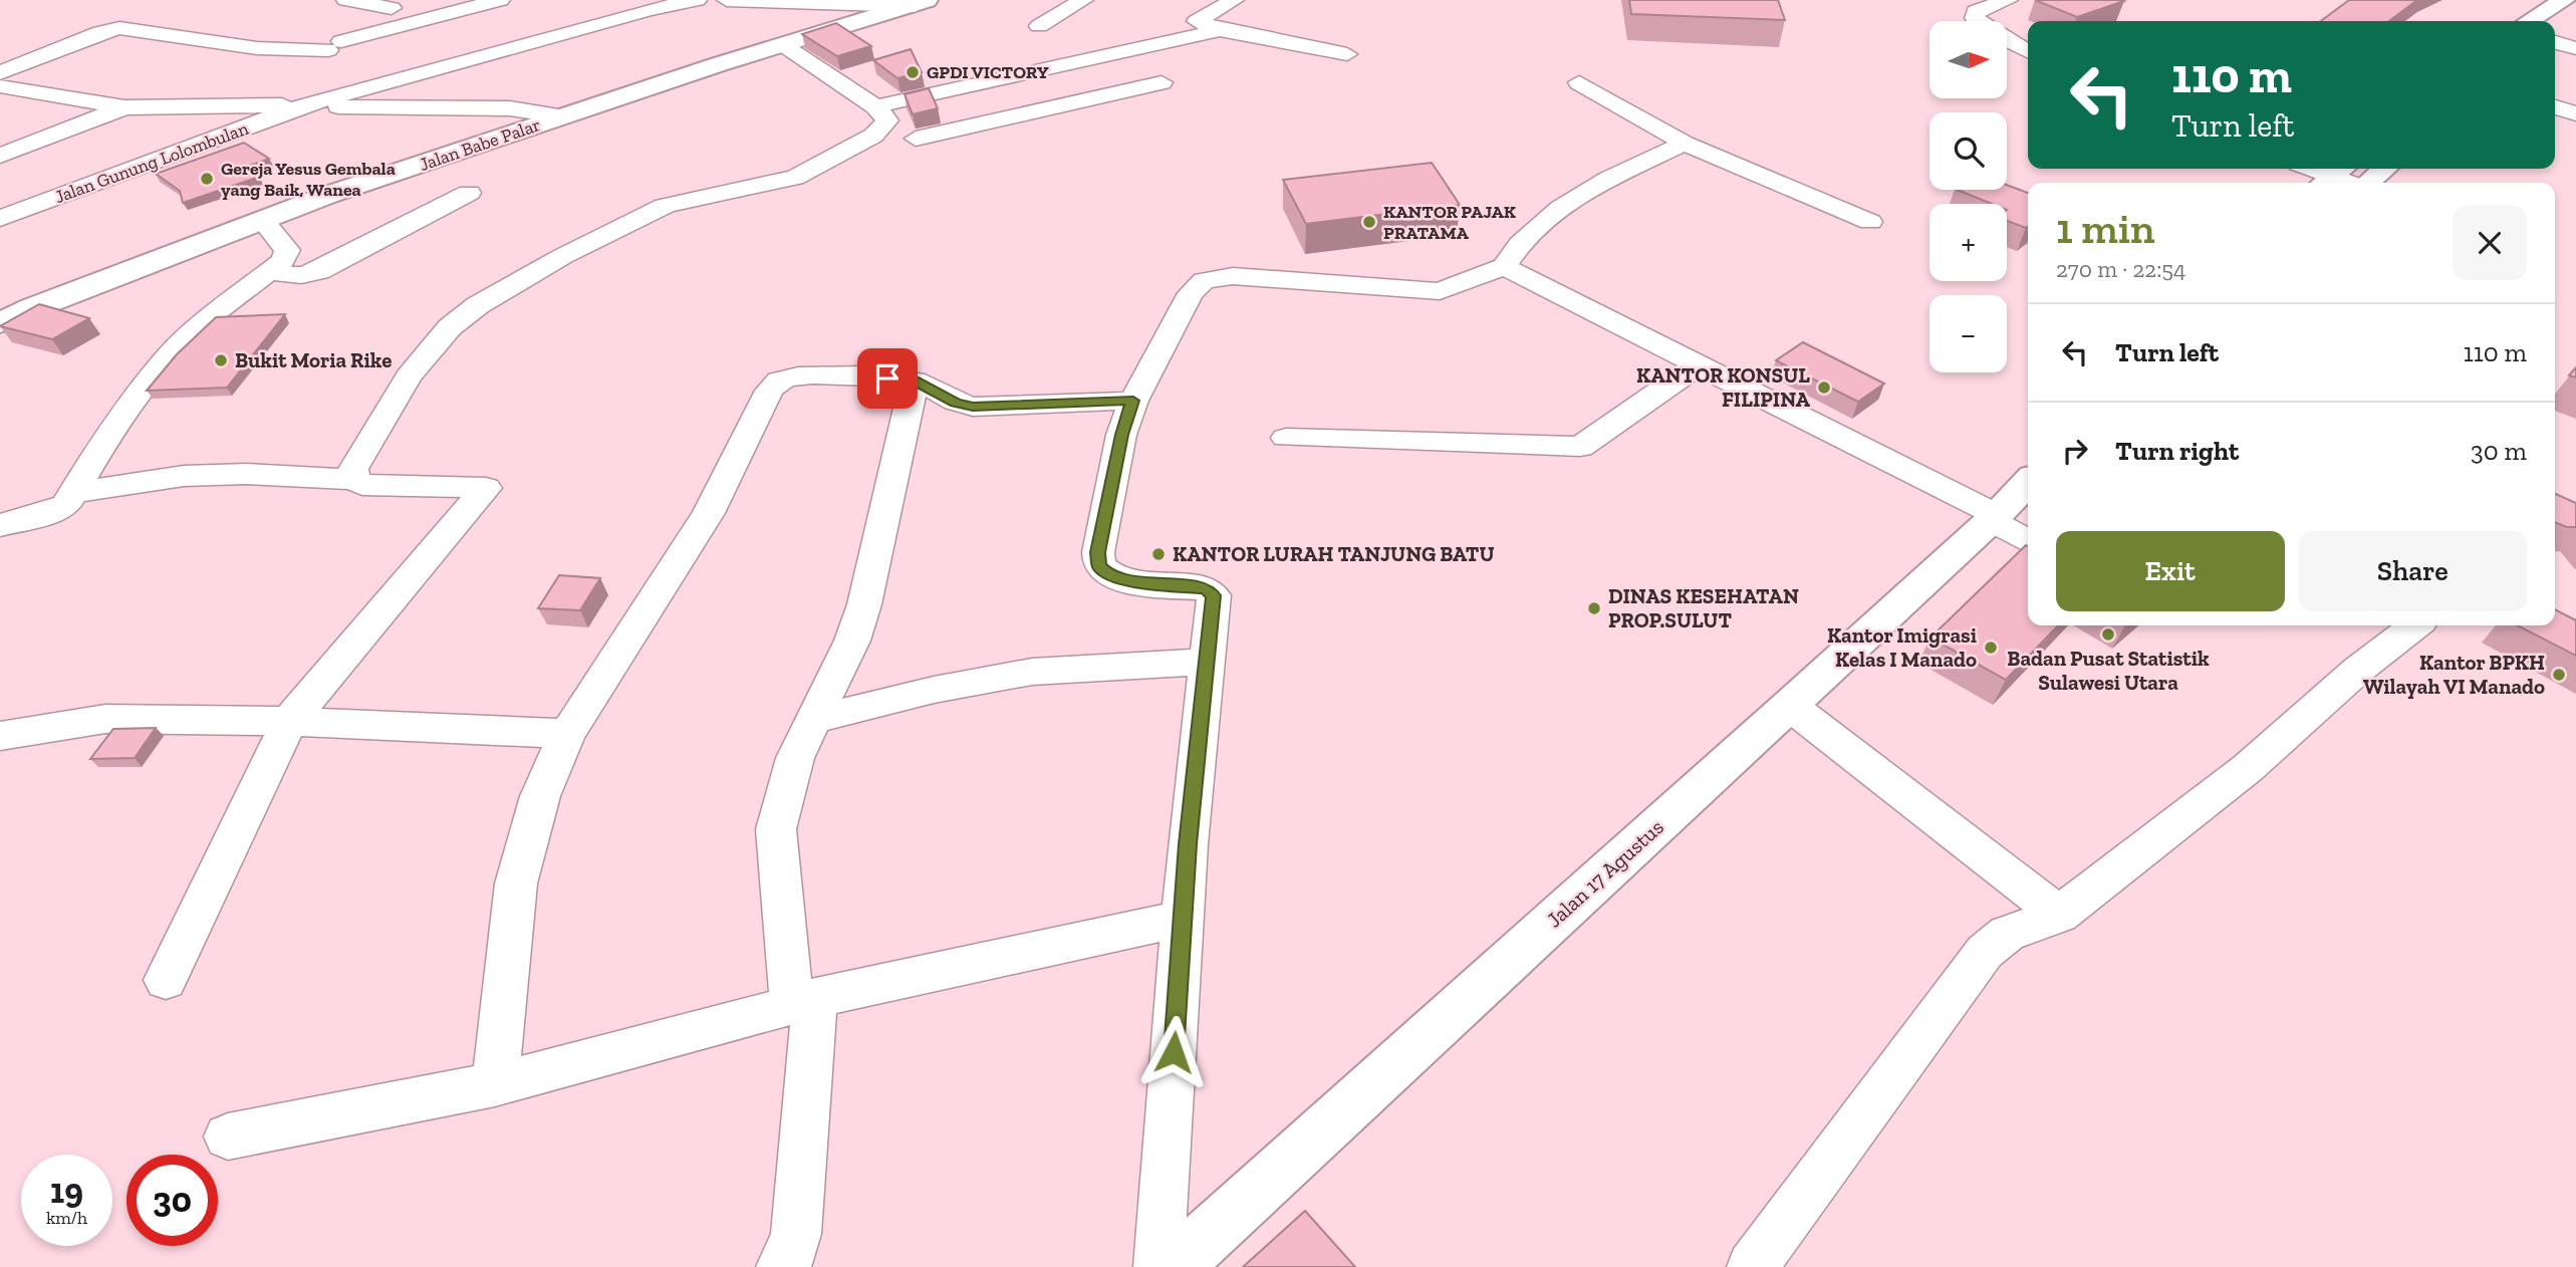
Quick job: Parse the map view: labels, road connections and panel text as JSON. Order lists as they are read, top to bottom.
{
  "streets": {
    "street": ["Jalan Babe Palar", "Jalan Gunung Lolombulan", "Jalan 17 Agustus"]
  },
  "places": [
    "GPDI VICTORY",
    "Gereja Yesus Gembala yang Baik, Wanea",
    "KANTOR PAJAK PRATAMA",
    "Bukit Moria Rike",
    "KANTOR KONSUL FILIPINA",
    "KANTOR LURAH TANJUNG BATU",
    "DINAS KESEHATAN PROP.SULUT",
    "Badan Pusat Statistik Sulawesi Utara",
    "Kantor Imigrasi Kelas I Manado",
    "Kantor BPKH Wilayah VI Manado"
  ],
  "north": "right",
  "page": {
    "map_buttons": ["+", "−"],
    "turn": ["110 m", "Turn left"],
    "heading": ["1 min", "270 m · 22:54"],
    "list": [
      {
        "name": "Turn left",
        "value": "110 m"
      },
      {
        "name": "Turn right",
        "value": "30 m"
      }
    ],
    "buttons": ["Exit", "Share"],
    "speed": "19 km/h",
    "limit": "30"
  }
}
